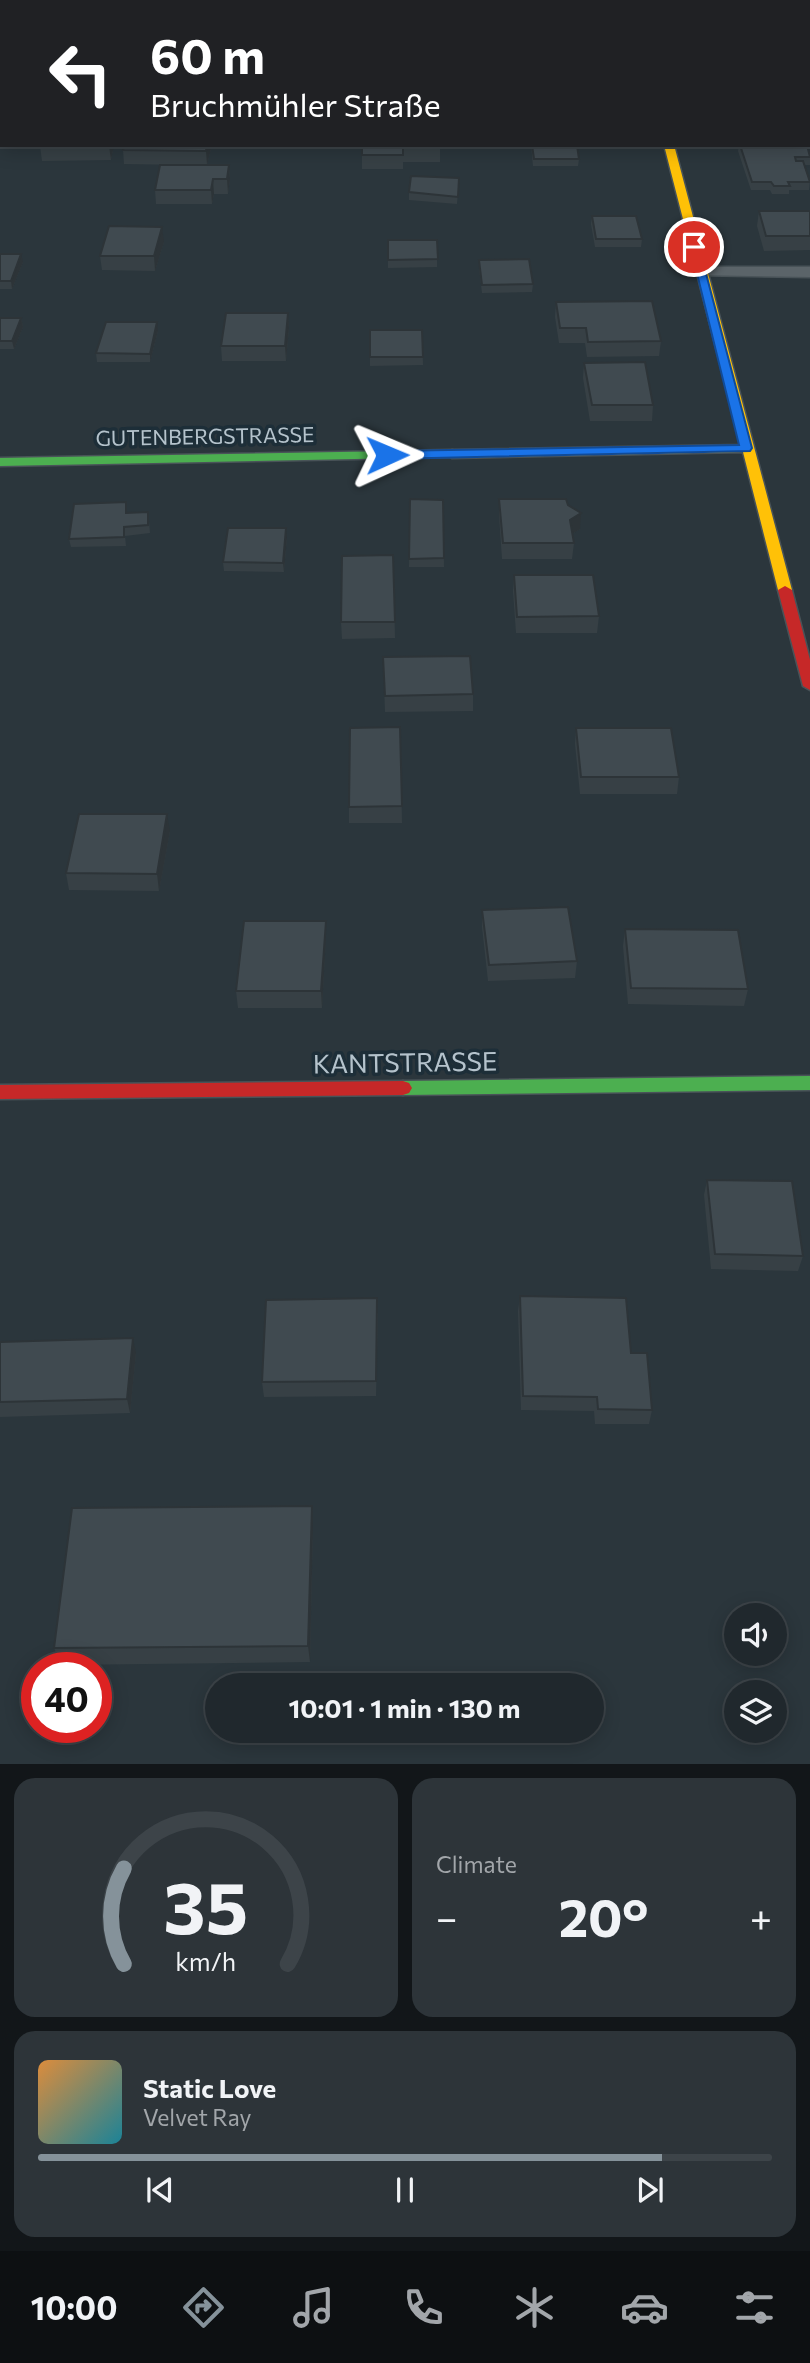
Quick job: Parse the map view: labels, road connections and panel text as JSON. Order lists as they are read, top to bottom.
{
  "streets": {
    "street": ["GUTENBERGSTRASSE", "KANTSTRASSE"]
  },
  "page": {
    "turn": ["60 m", "Bruchmühler Straße"],
    "limit": "40",
    "trip": "10:01 · 1 min · 130 m",
    "tile": "Climate",
    "heat": ["−", "20°", "+"],
    "song": ["Static Love", "Velvet Ray"],
    "tabs": "10:00",
    "gauge": ["35", "km/h"]
  }
}
